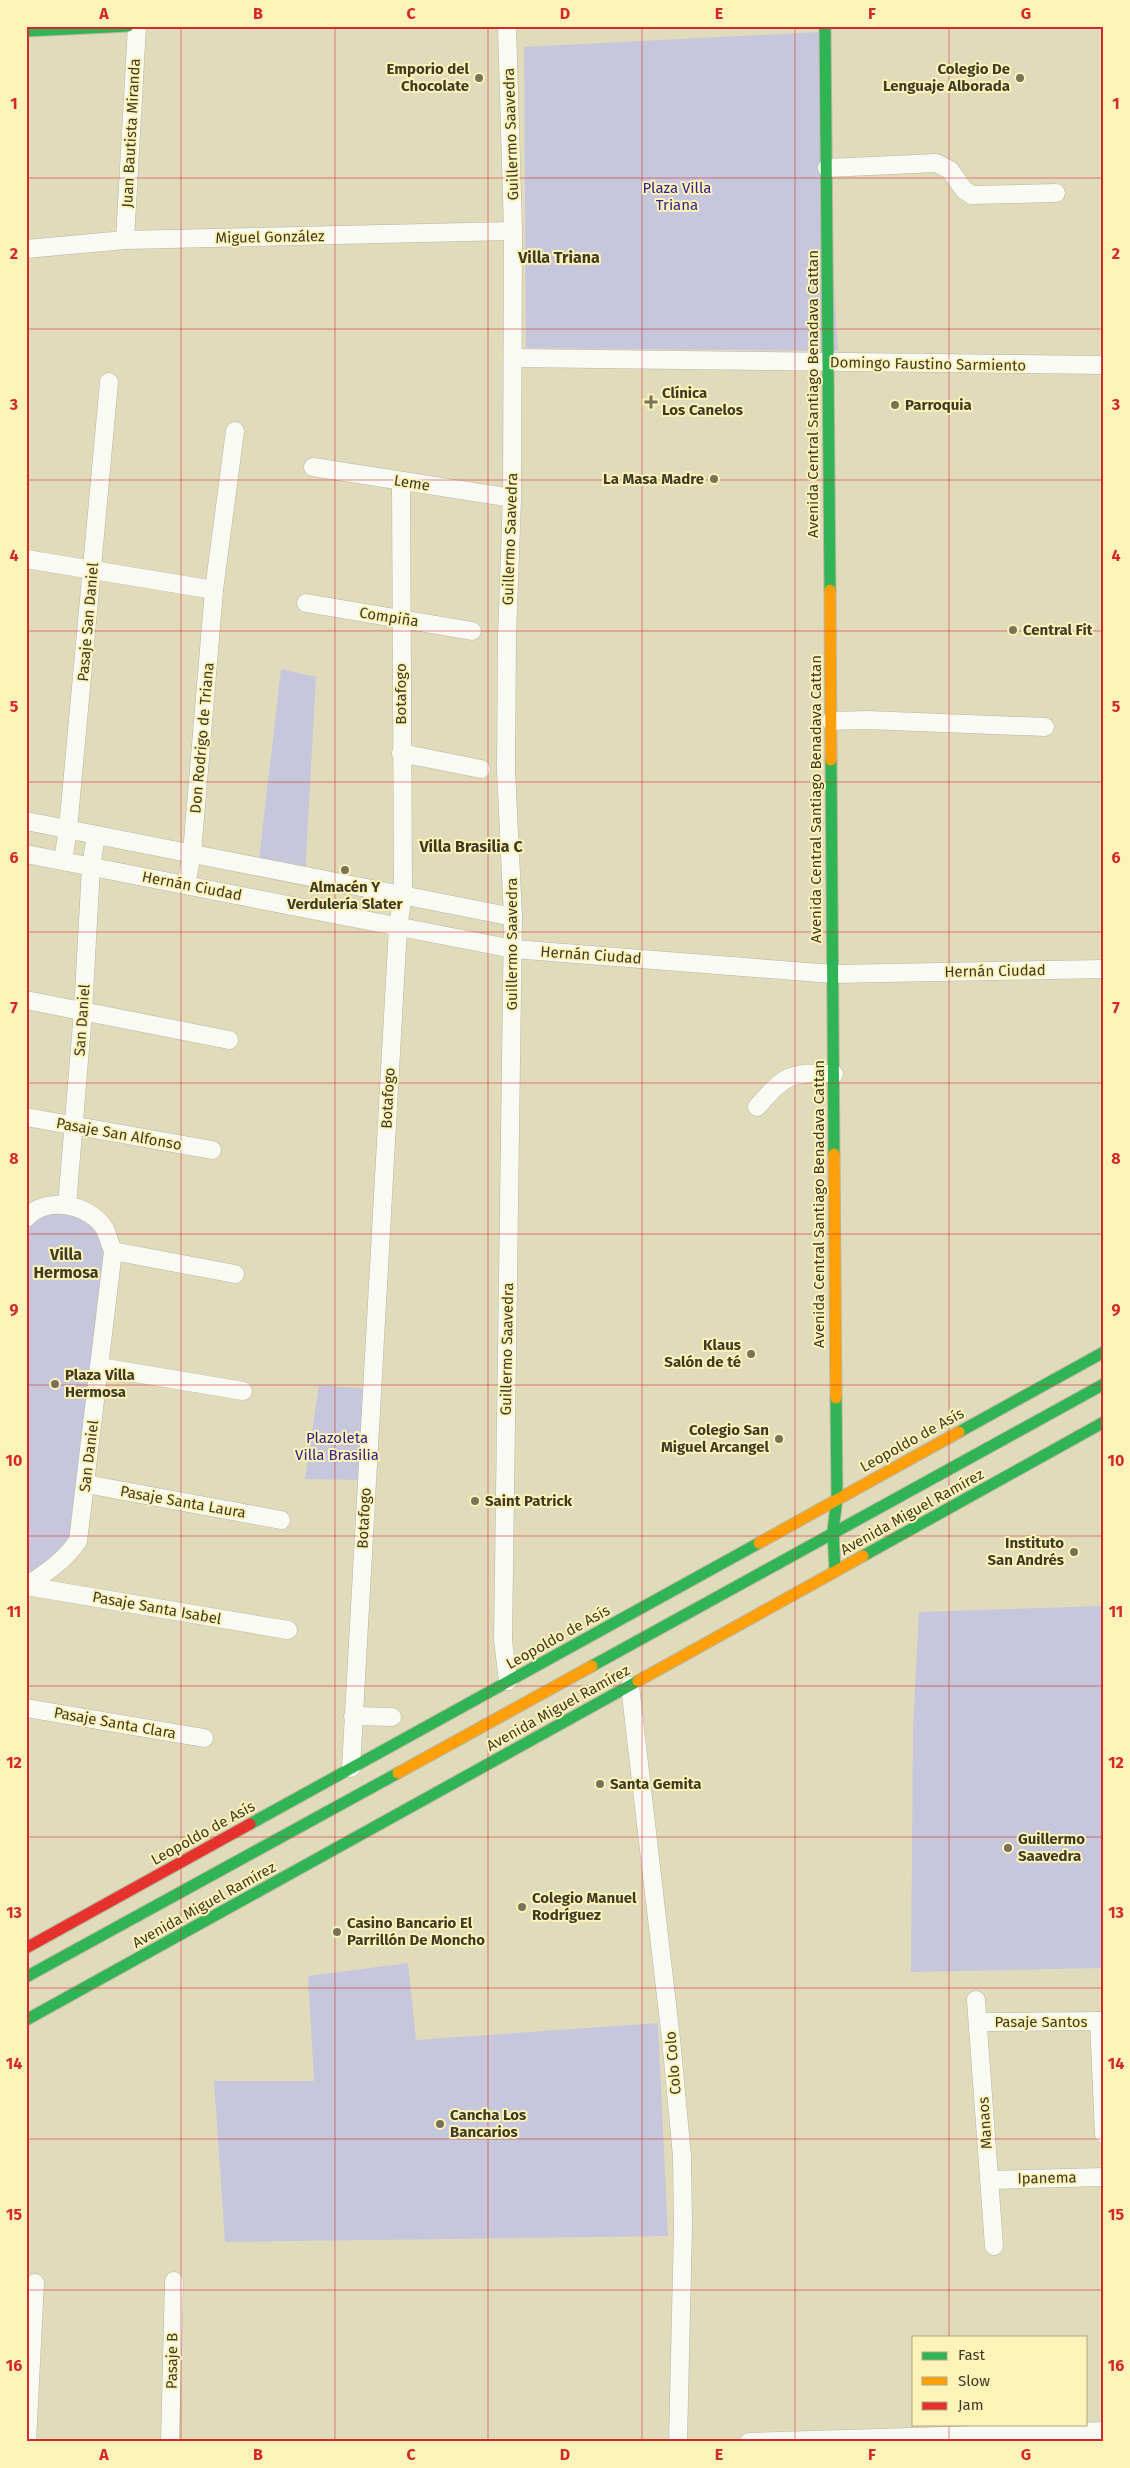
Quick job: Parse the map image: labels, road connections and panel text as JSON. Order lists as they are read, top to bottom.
{
  "streets": {
    "street": [
      "Juan Bautista Miranda",
      "Guillermo Saavedra",
      "Miguel González",
      "Domingo Faustino Sarmiento",
      "Avenida Central Santiago Benadava Cattan",
      "Leme",
      "Compiña",
      "Pasaje San Daniel",
      "Botafogo",
      "Don Rodrigo de Triana",
      "Hernán Ciudad",
      "San Daniel",
      "Pasaje San Alfonso",
      "Leopoldo de Asís",
      "Pasaje Santa Laura",
      "Avenida Miguel Ramírez",
      "Pasaje Santa Isabel",
      "Pasaje Santa Clara",
      "Pasaje Santos",
      "Colo Colo",
      "Manaos",
      "Ipanema",
      "Pasaje B"
    ]
  },
  "crossings": [
    ["Juan Bautista Miranda", "Miguel González"],
    ["Guillermo Saavedra", "Miguel González"],
    ["Guillermo Saavedra", "Domingo Faustino Sarmiento"],
    ["Guillermo Saavedra", "Leme"],
    ["Guillermo Saavedra", "Hernán Ciudad"],
    ["Guillermo Saavedra", "Leopoldo de Asís"],
    ["Domingo Faustino Sarmiento", "Avenida Central Santiago Benadava Cattan"],
    ["Avenida Central Santiago Benadava Cattan", "Hernán Ciudad"],
    ["Avenida Central Santiago Benadava Cattan", "Leopoldo de Asís"],
    ["Avenida Central Santiago Benadava Cattan", "Avenida Miguel Ramírez"],
    ["Leme", "Botafogo"],
    ["Compiña", "Botafogo"],
    ["Pasaje San Daniel", "Hernán Ciudad"],
    ["Botafogo", "Hernán Ciudad"],
    ["Botafogo", "Leopoldo de Asís"],
    ["Don Rodrigo de Triana", "Hernán Ciudad"],
    ["Hernán Ciudad", "San Daniel"],
    ["San Daniel", "Pasaje San Alfonso"],
    ["San Daniel", "Pasaje Santa Laura"],
    ["San Daniel", "Pasaje Santa Isabel"],
    ["Avenida Miguel Ramírez", "Colo Colo"],
    ["Pasaje Santos", "Manaos"],
    ["Manaos", "Ipanema"]
  ],
  "districts": ["Villa Triana", "Villa Brasilia C", "Villa Hermosa"],
  "parks": ["Plaza Villa Triana", "Plazoleta Villa Brasilia"],
  "places": {
    "other": [
      "Emporio del Chocolate",
      "Colegio De Lenguaje Alborada",
      "Parroquia",
      "La Masa Madre",
      "Central Fit",
      "Almacén Y Verdulería Slater",
      "Klaus Salón de té",
      "Plaza Villa Hermosa",
      "Colegio San Miguel Arcangel",
      "Saint Patrick",
      "Instituto San Andrés",
      "Santa Gemita",
      "Guillermo Saavedra",
      "Colegio Manuel Rodríguez",
      "Casino Bancario El Parrillón De Moncho",
      "Cancha Los Bancarios"
    ],
    "health": ["Clínica Los Canelos"]
  },
  "legend": ["Fast", "Slow", "Jam"],
  "grid": {
    "columns": [
      "A",
      "B",
      "C",
      "D",
      "E",
      "F",
      "G"
    ],
    "rows": [
      "1",
      "2",
      "3",
      "4",
      "5",
      "6",
      "7",
      "8",
      "9",
      "10",
      "11",
      "12",
      "13",
      "14",
      "15",
      "16"
    ]
  }
}
